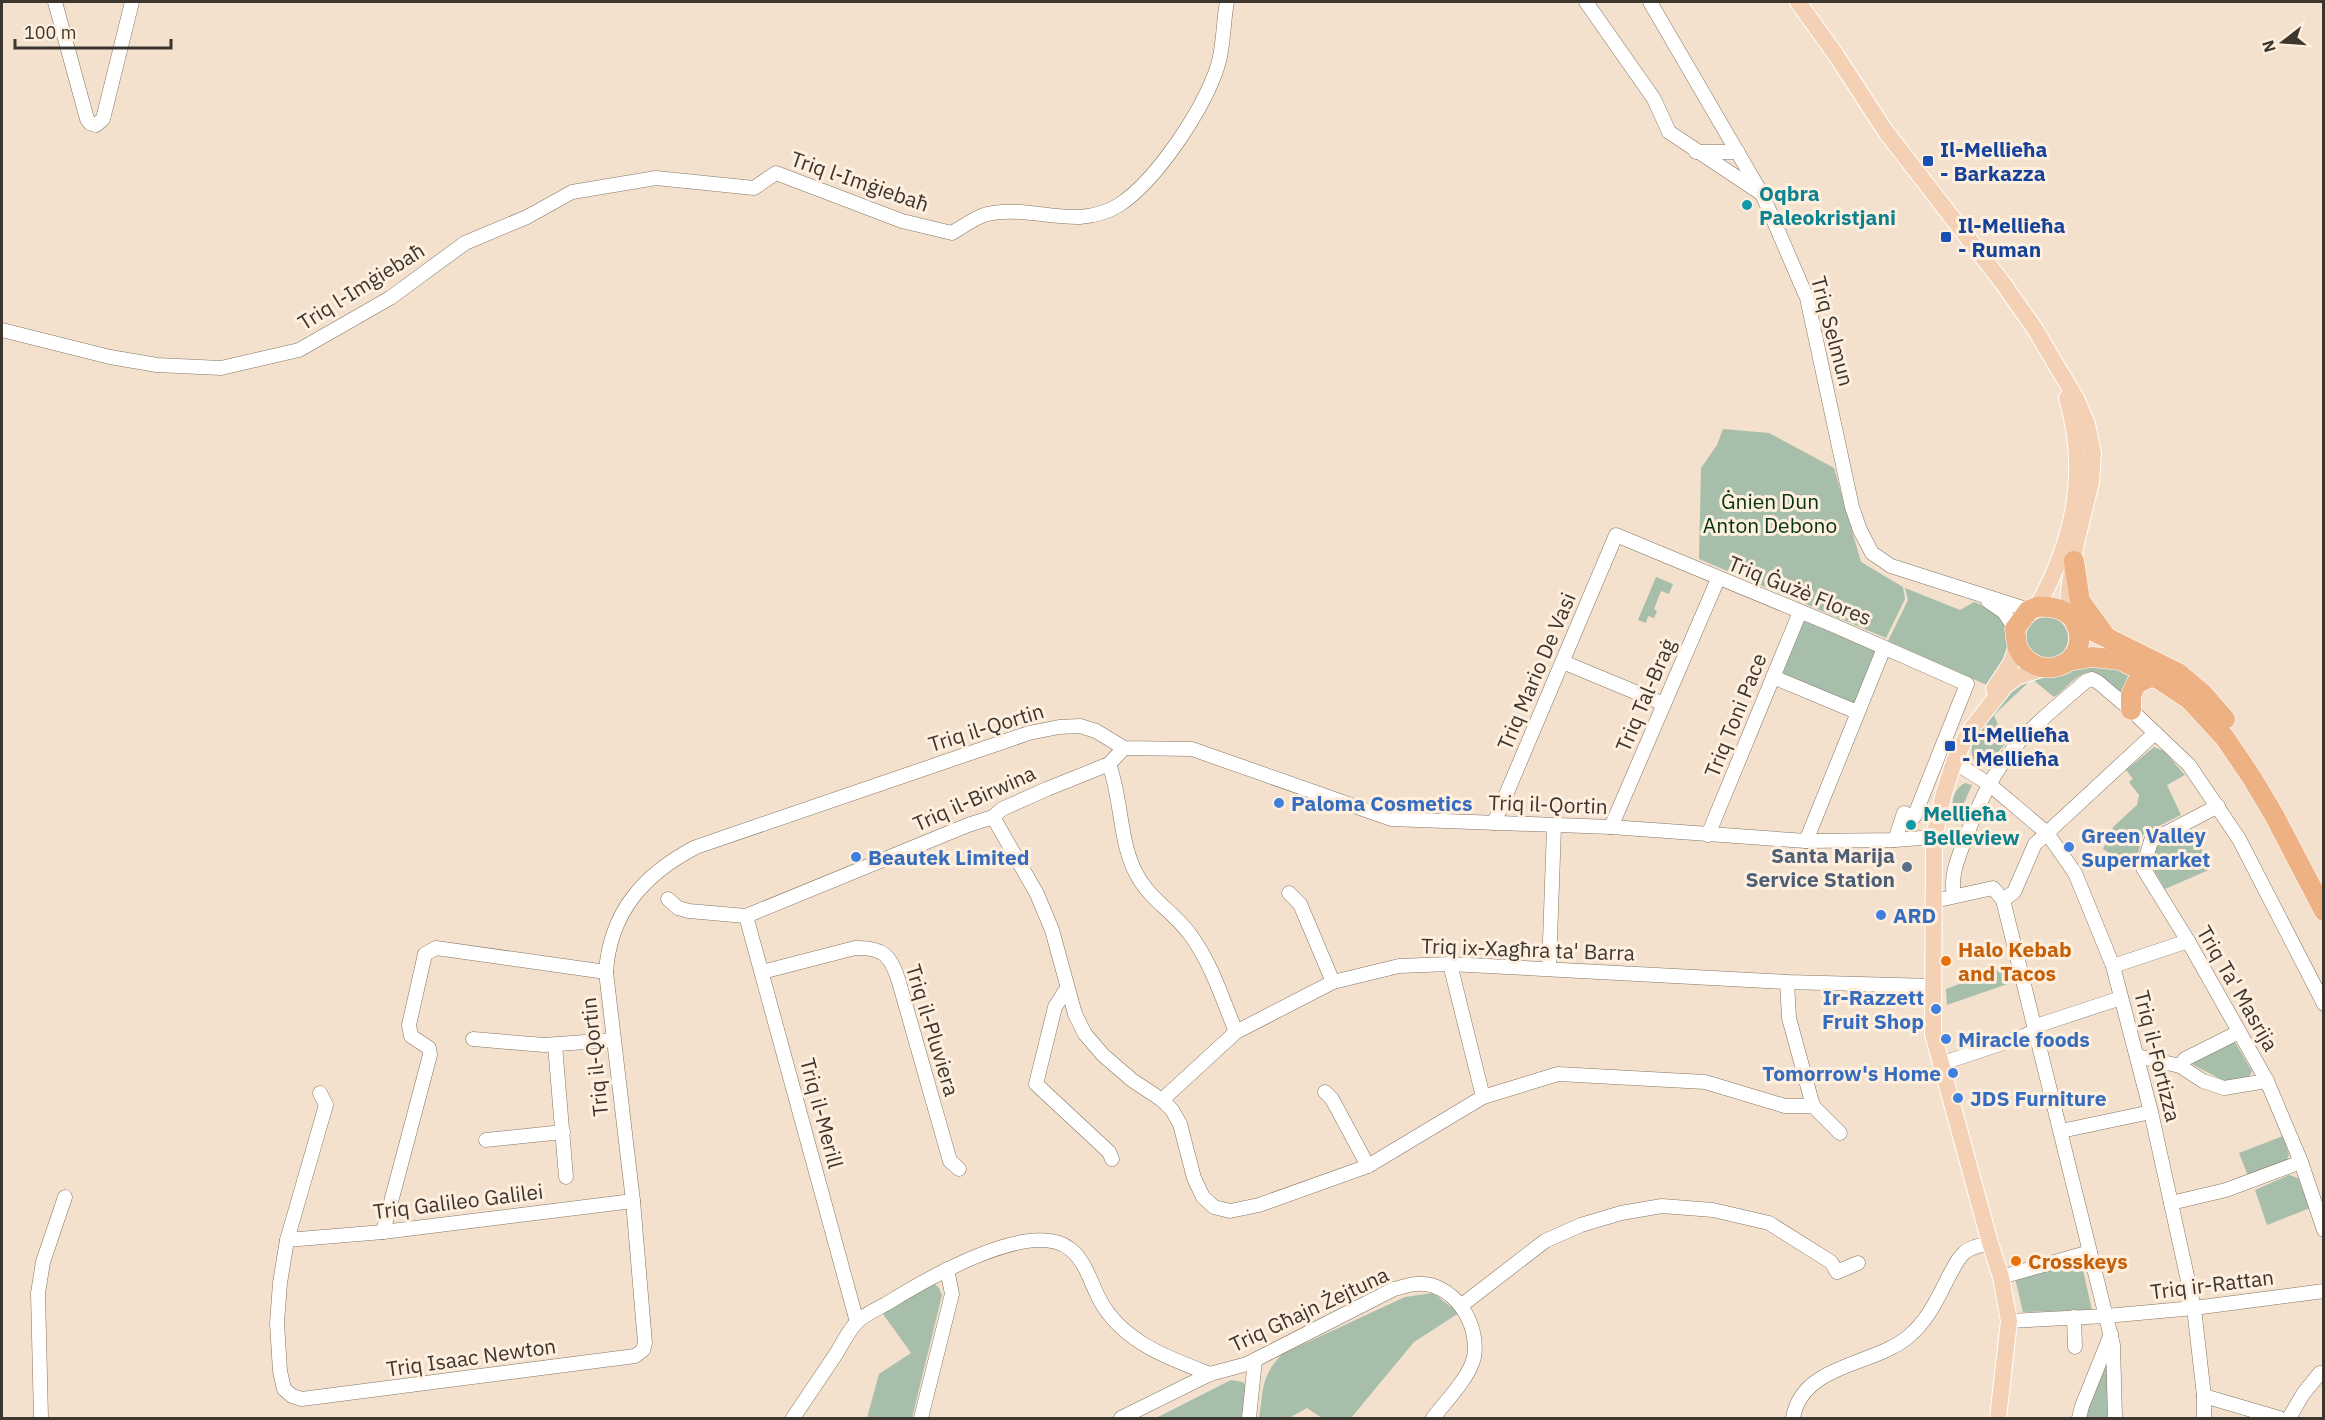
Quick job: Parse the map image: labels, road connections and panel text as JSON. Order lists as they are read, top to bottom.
{
  "streets": {
    "street": [
      "Triq l-Imġiebaħ",
      "Triq Selmun",
      "Triq Ġużè Flores",
      "Triq Mario De Vasi",
      "Triq Tal-Braġ",
      "Triq Toni Pace",
      "Triq il-Qortin",
      "Triq il-Birwina",
      "Triq ix-Xagħra ta' Barra",
      "Triq Ta' Masrija",
      "Triq il-Pluviera",
      "Triq il-Fortizza",
      "Triq il-Merill",
      "Triq Galileo Galilei",
      "Triq ir-Rattan",
      "Triq Għajn Żejtuna",
      "Triq Isaac Newton"
    ]
  },
  "crossings": [
    ["Triq Ġużè Flores", "Triq Mario De Vasi"],
    ["Triq Ġużè Flores", "Triq Tal-Braġ"],
    ["Triq Ġużè Flores", "Triq Toni Pace"],
    ["Triq Ġużè Flores", "Triq il-Qortin"],
    ["Triq Mario De Vasi", "Triq il-Qortin"],
    ["Triq Tal-Braġ", "Triq il-Qortin"],
    ["Triq Toni Pace", "Triq il-Qortin"],
    ["Triq il-Qortin", "Triq il-Birwina"],
    ["Triq il-Qortin", "Triq Galileo Galilei"],
    ["Triq il-Qortin", "Triq Isaac Newton"],
    ["Triq il-Birwina", "Triq il-Merill"],
    ["Triq il-Pluviera", "Triq il-Merill"],
    ["Triq il-Fortizza", "Triq ir-Rattan"],
    ["Triq Galileo Galilei", "Triq Isaac Newton"]
  ],
  "parks": ["Ġnien Dun Anton Debono"],
  "places": {
    "transit": ["Il-Mellieħa - Barkazza", "Il-Mellieħa - Ruman", "Il-Mellieħa - Mellieħa"],
    "other": [
      "Oqbra Paleokristjani",
      "Paloma Cosmetics",
      "Mellieħa Belleview",
      "Green Valley Supermarket",
      "Beautek Limited",
      "Santa Marija Service Station",
      "ARD",
      "Halo Kebab and Tacos",
      "Ir-Razzett Fruit Shop",
      "Miracle foods",
      "Tomorrow's Home",
      "JDS Furniture",
      "Crosskeys"
    ]
  },
  "scale_bar": "100 m",
  "north": "left"
}
